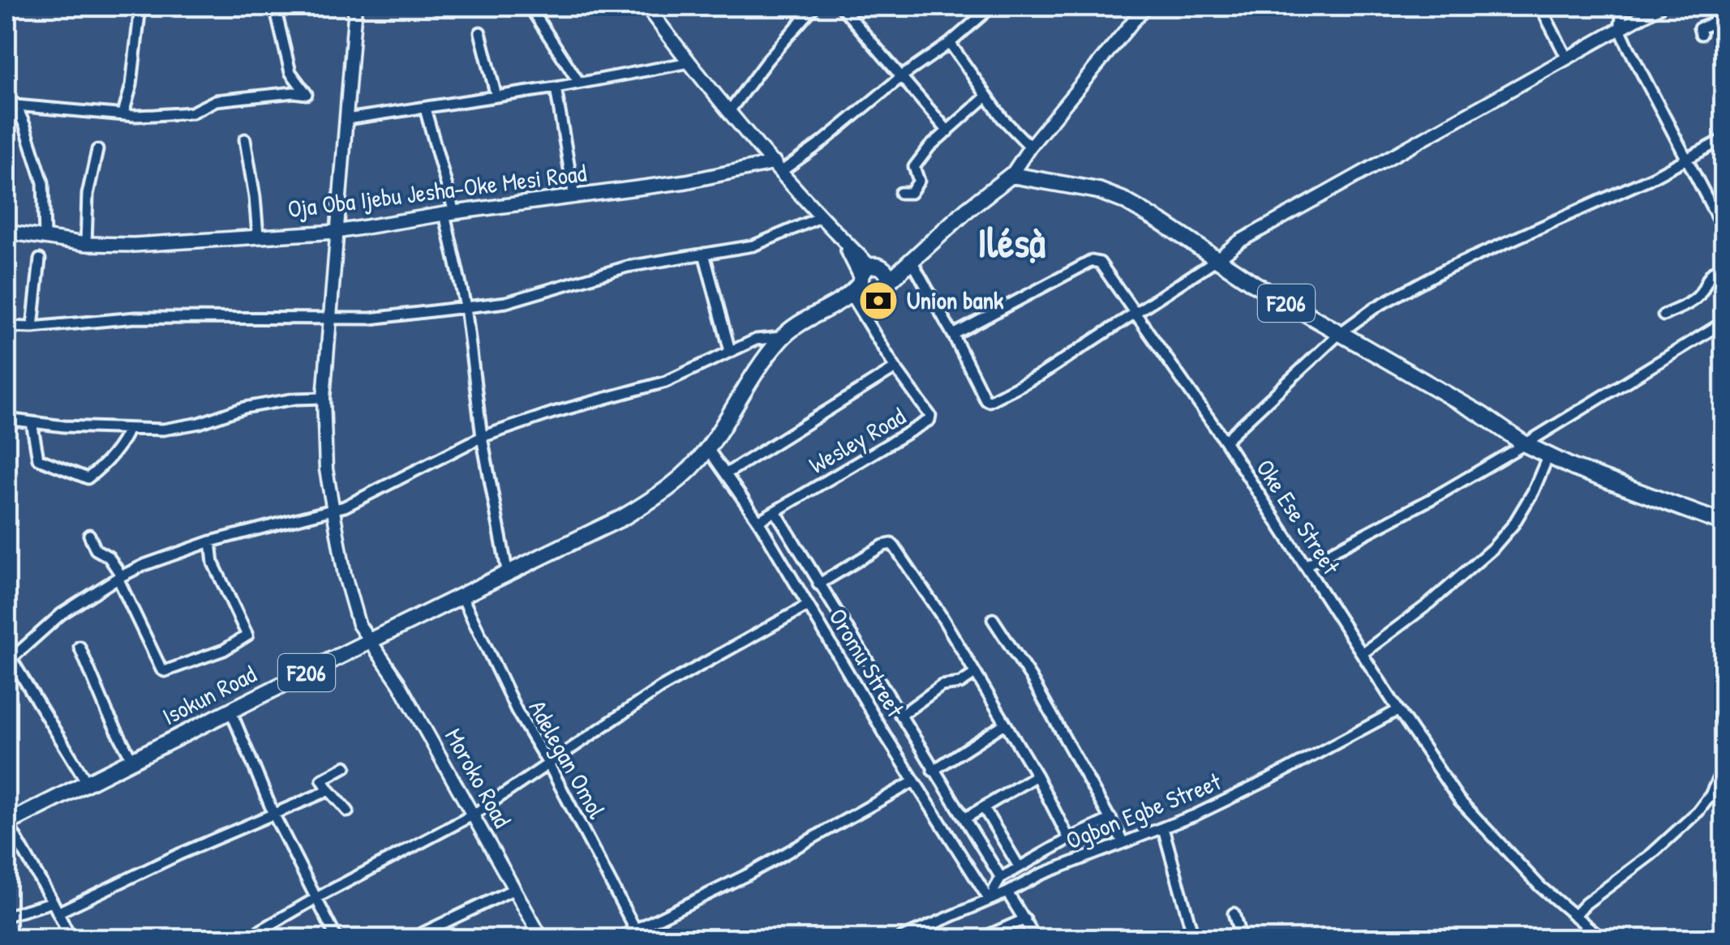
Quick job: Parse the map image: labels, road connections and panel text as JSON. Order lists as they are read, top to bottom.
{
  "streets": {
    "main road": ["Oja Oba Ijebu Jesha-Oke Mesi Road", "F206", "Isokun Road"],
    "street": [
      "Wesley Road",
      "Oke Ese Street",
      "Oromu Street",
      "Adelegan Omol",
      "Moroko Road",
      "Ogbon Egbe Street"
    ]
  },
  "crossings": [
    ["Oja Oba Ijebu Jesha-Oke Mesi Road", "Moroko Road"],
    ["F206", "Wesley Road"],
    ["F206", "Isokun Road"],
    ["Wesley Road", "Oromu Street"],
    ["Wesley Road", "Isokun Road"],
    ["Oke Ese Street", "Ogbon Egbe Street"],
    ["Oromu Street", "Isokun Road"],
    ["Oromu Street", "Ogbon Egbe Street"],
    ["Isokun Road", "Adelegan Omol"],
    ["Isokun Road", "Moroko Road"]
  ],
  "districts": ["Iléṣà"],
  "places": {
    "bank": ["Union bank"]
  }
}
